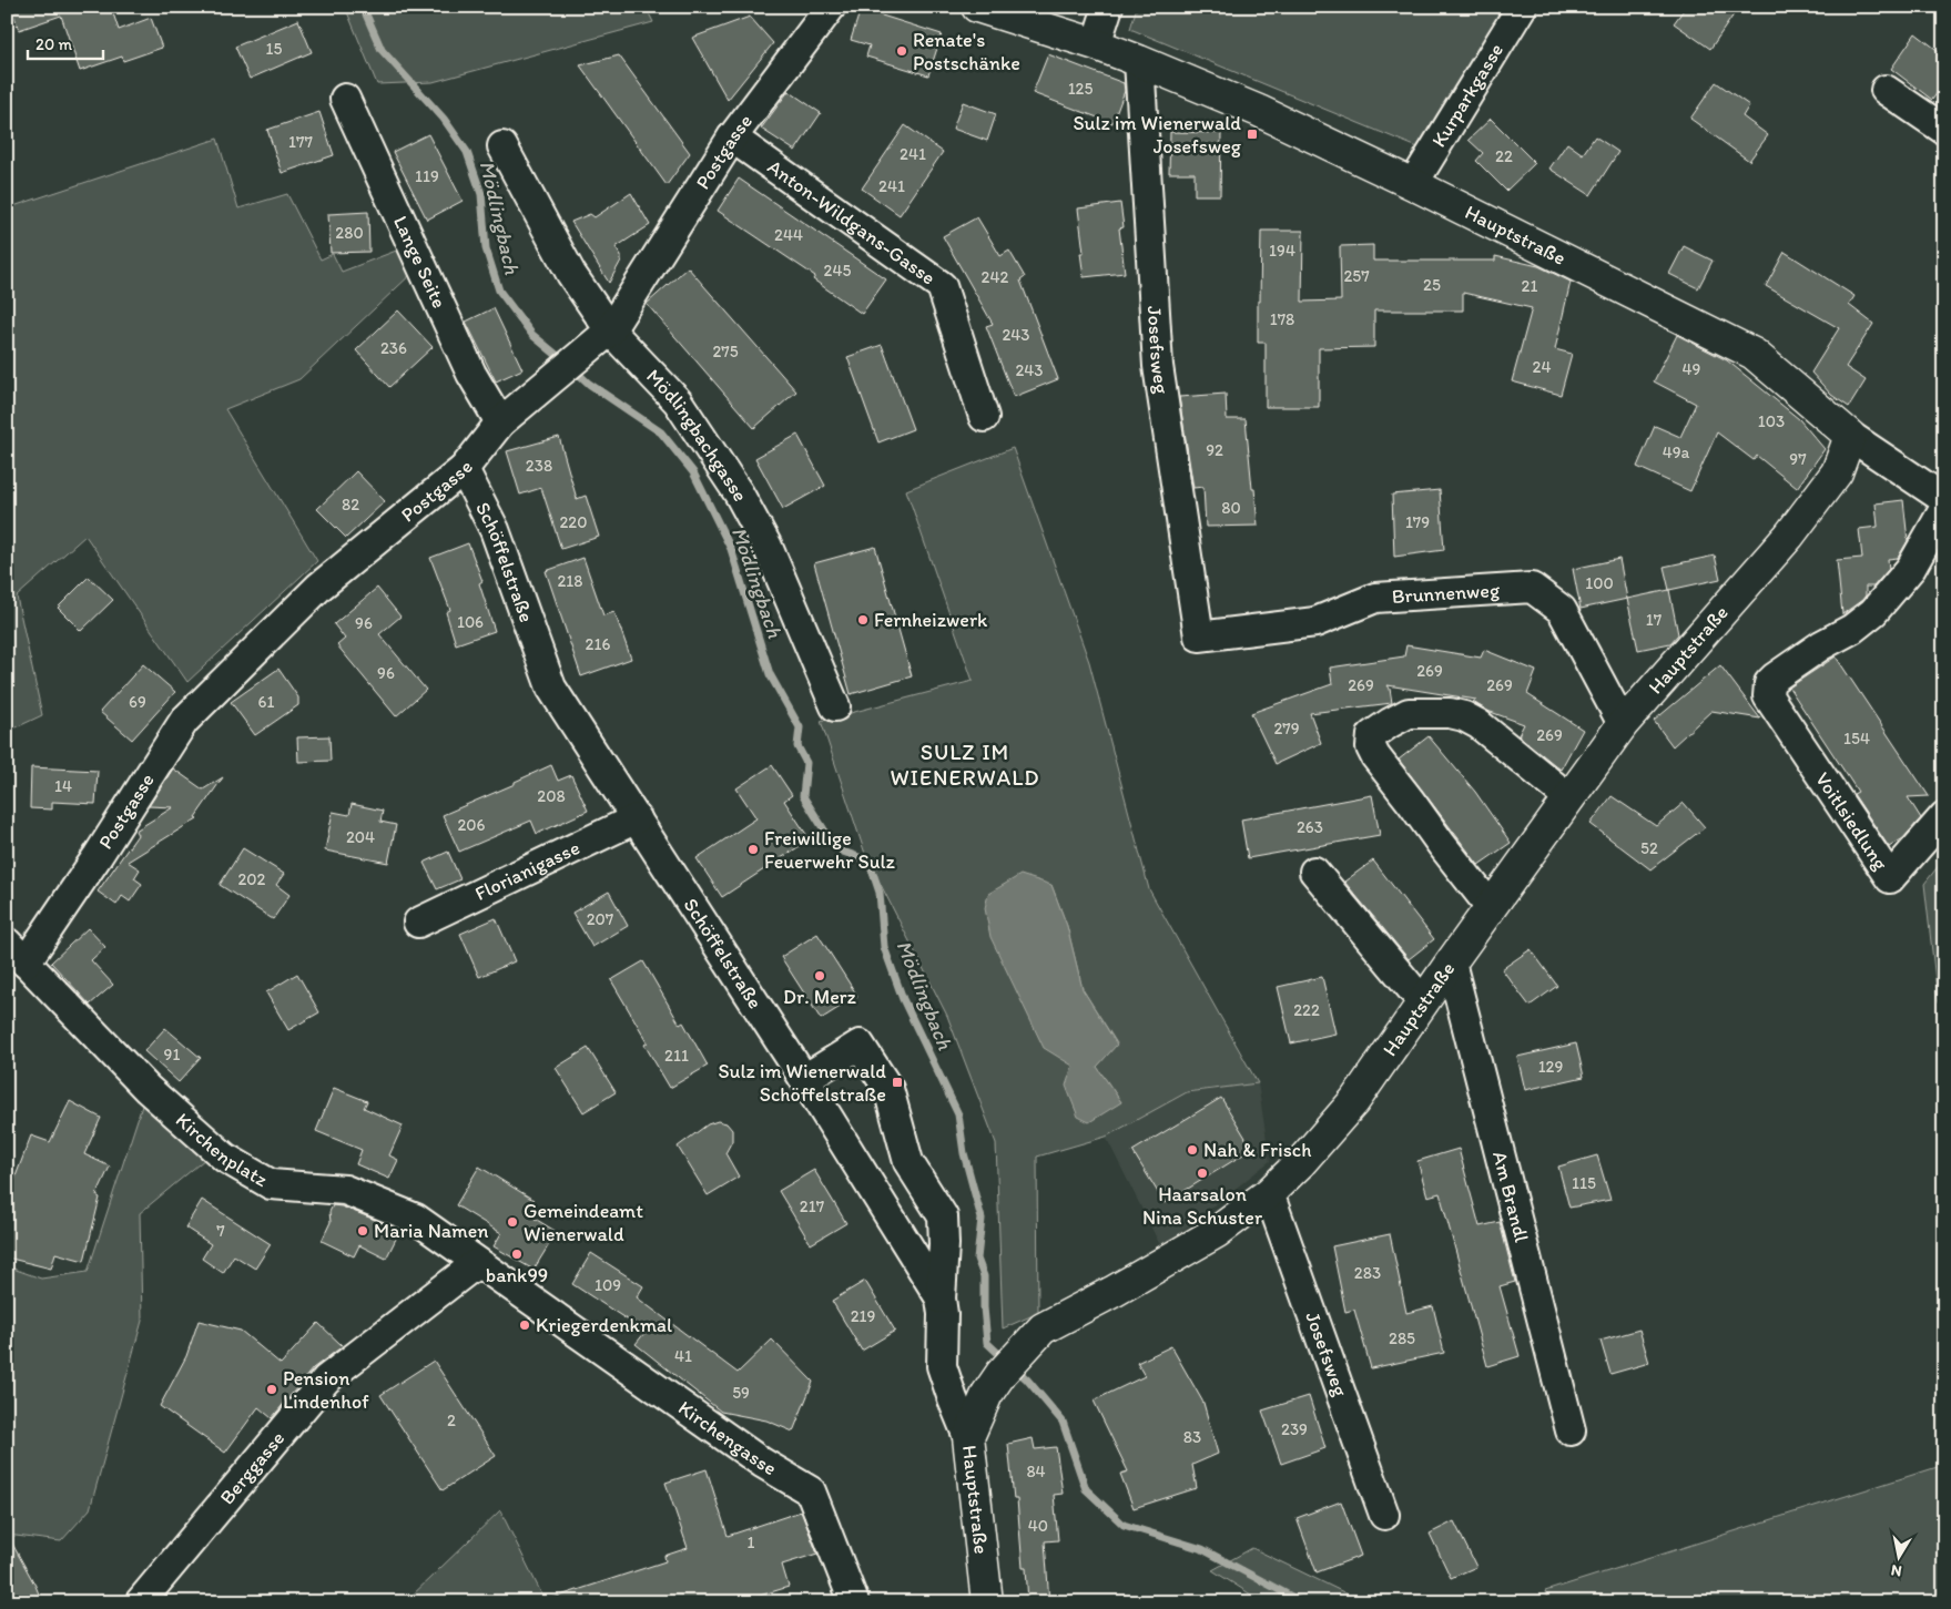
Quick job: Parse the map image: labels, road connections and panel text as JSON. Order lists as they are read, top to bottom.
{
  "streets": {
    "main road": ["Hauptstraße"],
    "street": [
      "Kurparkgasse",
      "Postgasse",
      "Anton-Wildgans-Gasse",
      "Lange Seite",
      "Josefsweg",
      "Mödlingbachgasse",
      "Schöffelstraße",
      "Brunnenweg",
      "Voitlsiedlung",
      "Florianigasse",
      "Kirchenplatz",
      "Am Brandl",
      "Kirchengasse",
      "Berggasse"
    ]
  },
  "crossings": [
    ["Kurparkgasse", "Hauptstraße"],
    ["Postgasse", "Anton-Wildgans-Gasse"],
    ["Postgasse", "Lange Seite"],
    ["Postgasse", "Mödlingbachgasse"],
    ["Postgasse", "Schöffelstraße"],
    ["Postgasse", "Kirchenplatz"],
    ["Hauptstraße", "Josefsweg"],
    ["Hauptstraße", "Schöffelstraße"],
    ["Hauptstraße", "Brunnenweg"],
    ["Hauptstraße", "Am Brandl"],
    ["Josefsweg", "Brunnenweg"],
    ["Schöffelstraße", "Florianigasse"],
    ["Kirchenplatz", "Kirchengasse"],
    ["Kirchenplatz", "Berggasse"]
  ],
  "districts": ["SULZ IM WIENERWALD"],
  "water": ["Mödlingbach"],
  "places": {
    "other": [
      "Renate's Postschänke",
      "Fernheizwerk",
      "Freiwillige Feuerwehr Sulz",
      "Dr. Merz",
      "Nah & Frisch",
      "Haarsalon Nina Schuster",
      "Gemeindeamt Wienerwald",
      "Maria Namen",
      "bank99",
      "Kriegerdenkmal",
      "Pension Lindenhof"
    ],
    "transit": ["Sulz im Wienerwald Josefsweg", "Sulz im Wienerwald Schöffelstraße"]
  },
  "house_numbers": [
    "15",
    "125",
    "177",
    "241",
    "22",
    "119",
    "241",
    "280",
    "244",
    "194",
    "245",
    "257",
    "242",
    "25",
    "21",
    "178",
    "243",
    "236",
    "275",
    "24",
    "49",
    "243",
    "103",
    "92",
    "49a",
    "97",
    "238",
    "82",
    "80",
    "220",
    "179",
    "218",
    "100",
    "17",
    "106",
    "96",
    "216",
    "269",
    "96",
    "269",
    "269",
    "69",
    "61",
    "279",
    "269",
    "154",
    "14",
    "208",
    "206",
    "263",
    "204",
    "52",
    "202",
    "207",
    "222",
    "91",
    "211",
    "129",
    "115",
    "217",
    "7",
    "283",
    "109",
    "219",
    "285",
    "41",
    "59",
    "2",
    "239",
    "83",
    "84",
    "40",
    "1"
  ],
  "scale_bar": "20 m",
  "north": "bottom"
}
